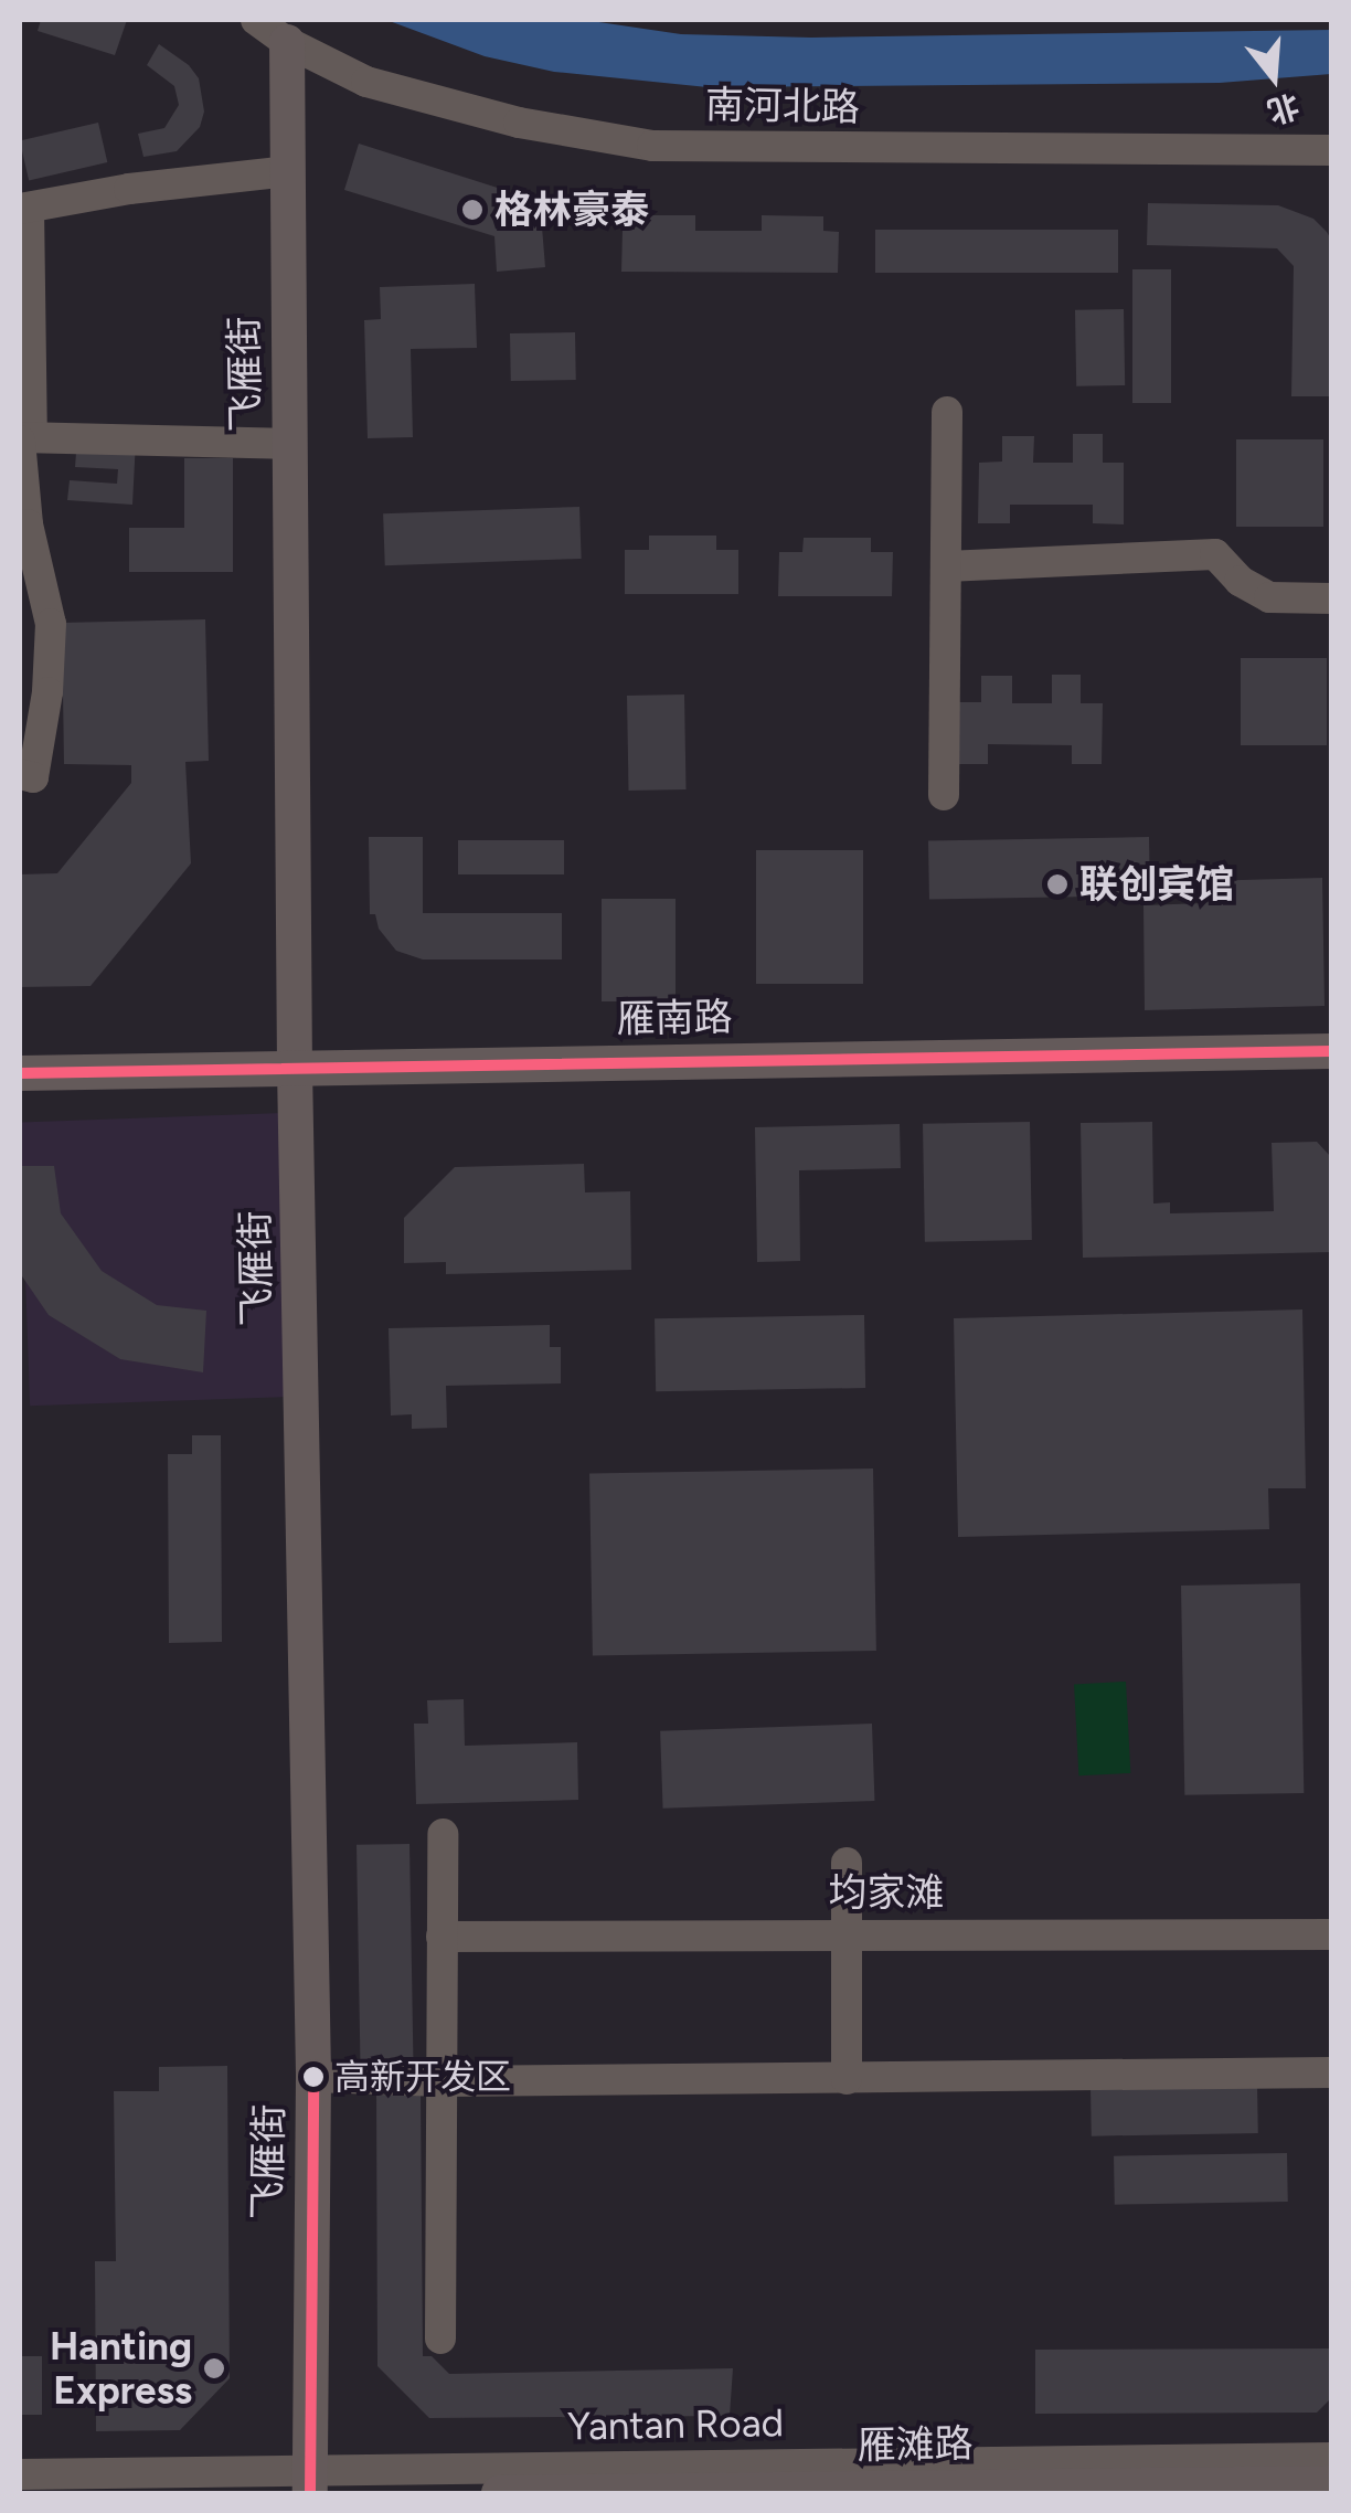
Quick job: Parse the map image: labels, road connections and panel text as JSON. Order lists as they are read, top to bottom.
{
  "streets": {
    "main road": ["飞雁街", "雁南路", "雁滩路"],
    "street": ["南河北路", "均家滩", "Yantan Road"]
  },
  "crossings": [
    ["南河北路", "飞雁街"],
    ["飞雁街", "雁南路"],
    ["飞雁街", "Yantan Road"]
  ],
  "places": [
    "格林豪泰",
    "联创宾馆",
    "高新开发区",
    "Hanting Express"
  ],
  "north": "bottom"
}
